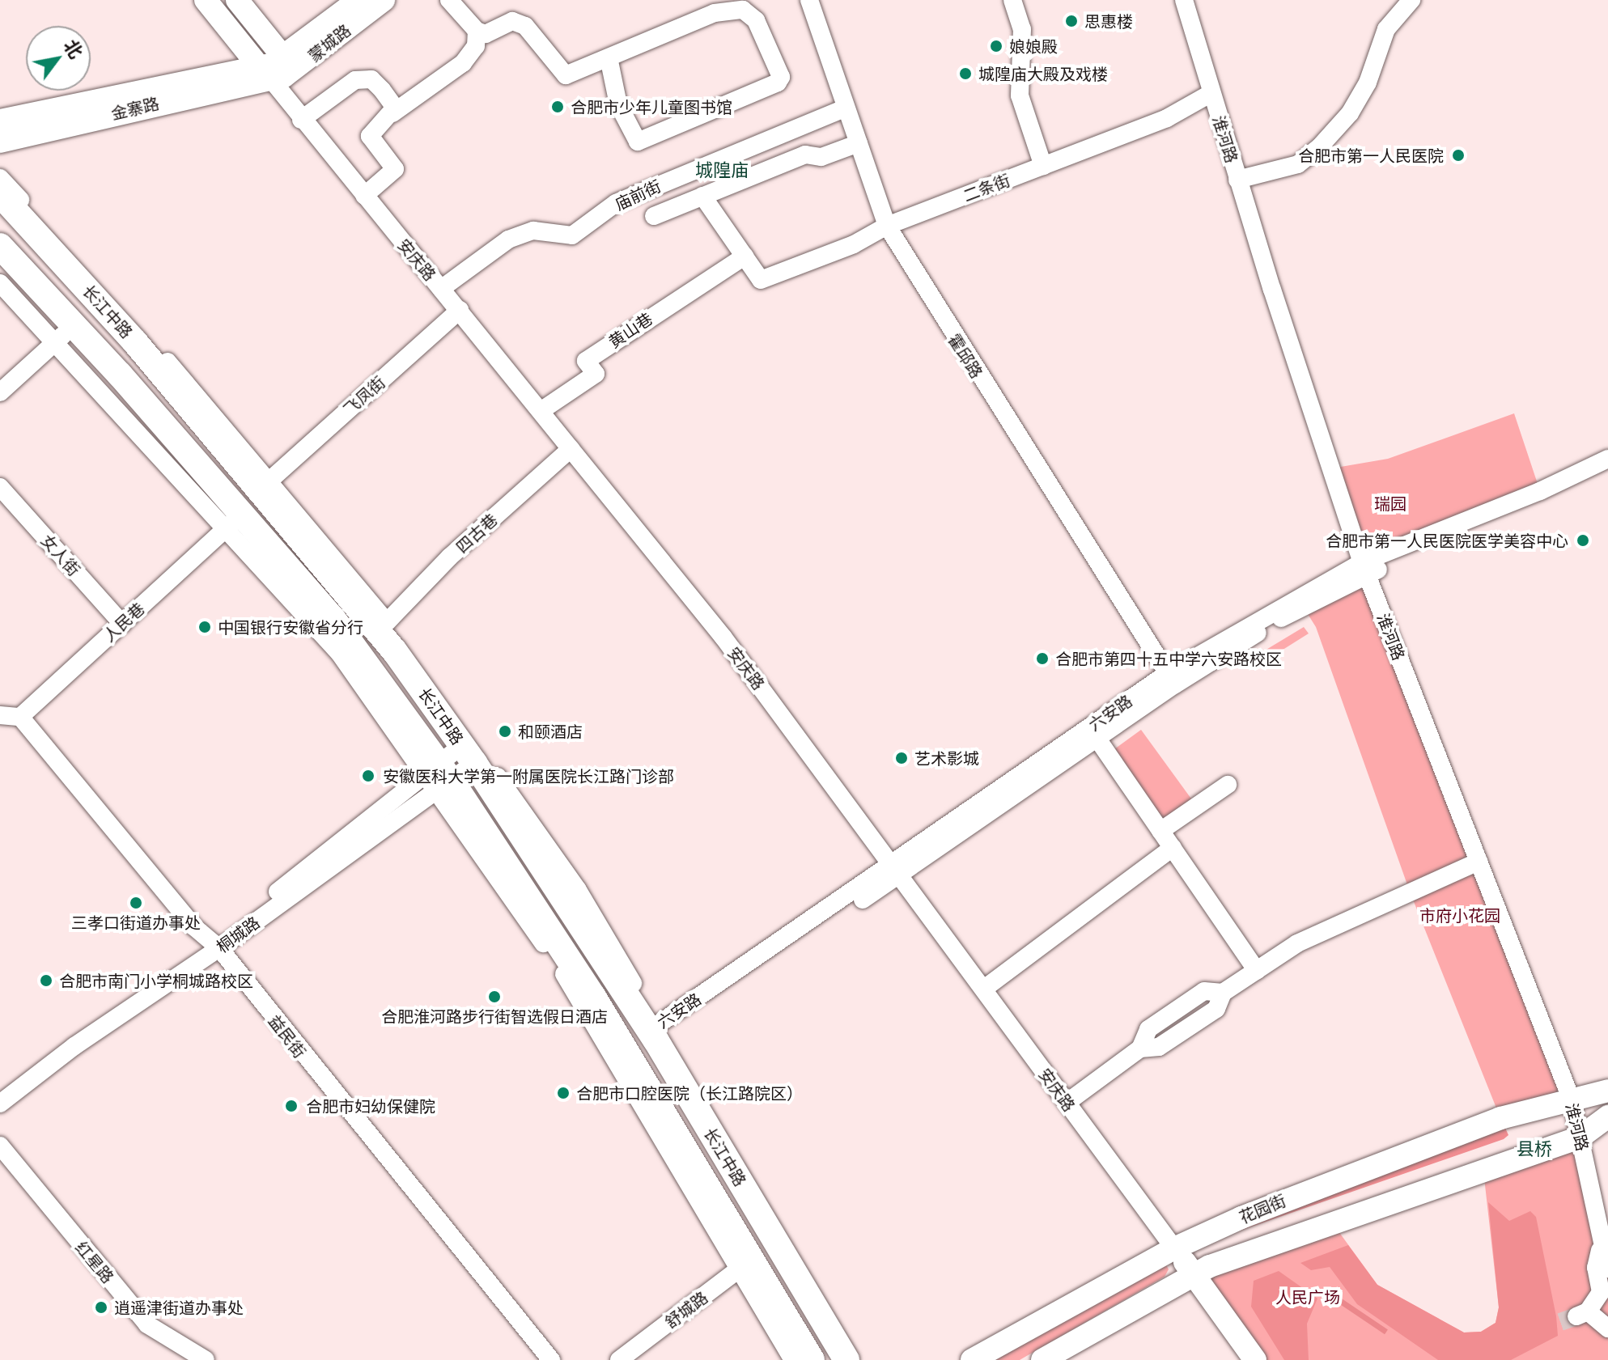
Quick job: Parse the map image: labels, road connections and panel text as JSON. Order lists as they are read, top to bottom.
{
  "streets": {
    "highway": ["长江中路"],
    "main road": [
      "蒙城路",
      "金寨路",
      "安庆路",
      "花园街"
    ],
    "street": [
      "淮河路",
      "二条街",
      "庙前街",
      "黄山巷",
      "霍邱路",
      "飞凤街",
      "四古巷",
      "女人街",
      "人民巷",
      "六安路",
      "桐城路",
      "益民街",
      "红星路",
      "舒城路"
    ]
  },
  "crossings": [
    ["蒙城路", "金寨路"],
    ["蒙城路", "安庆路"],
    ["金寨路", "安庆路"],
    ["淮河路", "二条街"],
    ["淮河路", "六安路"],
    ["淮河路", "花园街"],
    ["二条街", "黄山巷"],
    ["二条街", "霍邱路"],
    ["庙前街", "安庆路"],
    ["庙前街", "霍邱路"],
    ["安庆路", "黄山巷"],
    ["安庆路", "飞凤街"],
    ["安庆路", "四古巷"],
    ["安庆路", "六安路"],
    ["安庆路", "花园街"],
    ["长江中路", "人民巷"],
    ["长江中路", "六安路"],
    ["长江中路", "桐城路"],
    ["长江中路", "舒城路"],
    ["霍邱路", "六安路"],
    ["女人街", "人民巷"],
    ["人民巷", "益民街"],
    ["桐城路", "益民街"]
  ],
  "districts": ["城隍庙", "县桥"],
  "parks": ["瑞园", "市府小花园", "人民广场"],
  "places": [
    "思惠楼",
    "娘娘殿",
    "城隍庙大殿及戏楼",
    "合肥市少年儿童图书馆",
    "合肥市第一人民医院",
    "合肥市第一人民医院医学美容中心",
    "中国银行安徽省分行",
    "合肥市第四十五中学六安路校区",
    "和颐酒店",
    "艺术影城",
    "安徽医科大学第一附属医院长江路门诊部",
    "三孝口街道办事处",
    "合肥市南门小学桐城路校区",
    "合肥淮河路步行街智选假日酒店",
    "合肥市口腔医院（长江路院区）",
    "合肥市妇幼保健院",
    "逍遥津街道办事处"
  ],
  "north": "top right"
}
